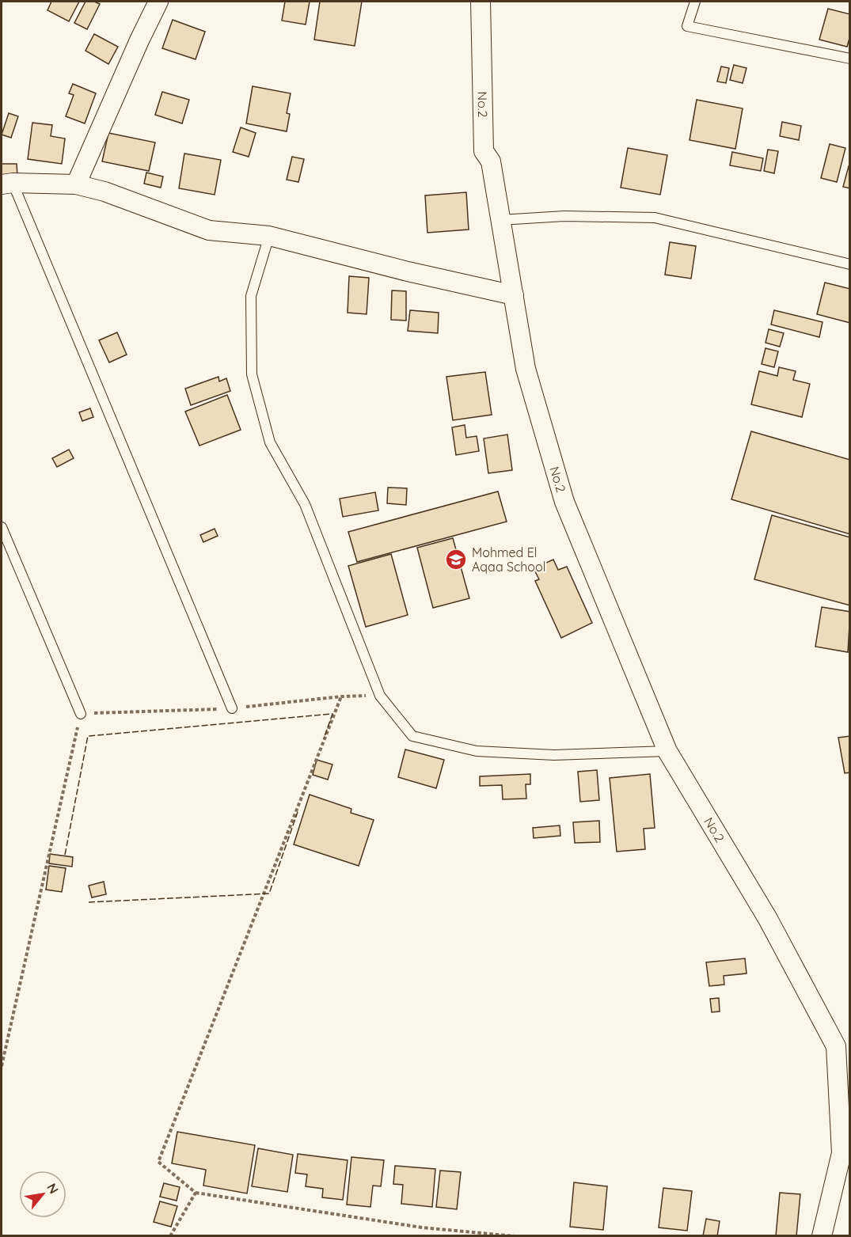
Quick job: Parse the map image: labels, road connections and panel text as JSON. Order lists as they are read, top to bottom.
{
  "streets": {
    "street": ["No.2"]
  },
  "places": {
    "school or university": ["Mohmed El Aqaa School"]
  },
  "north": "top right"
}
